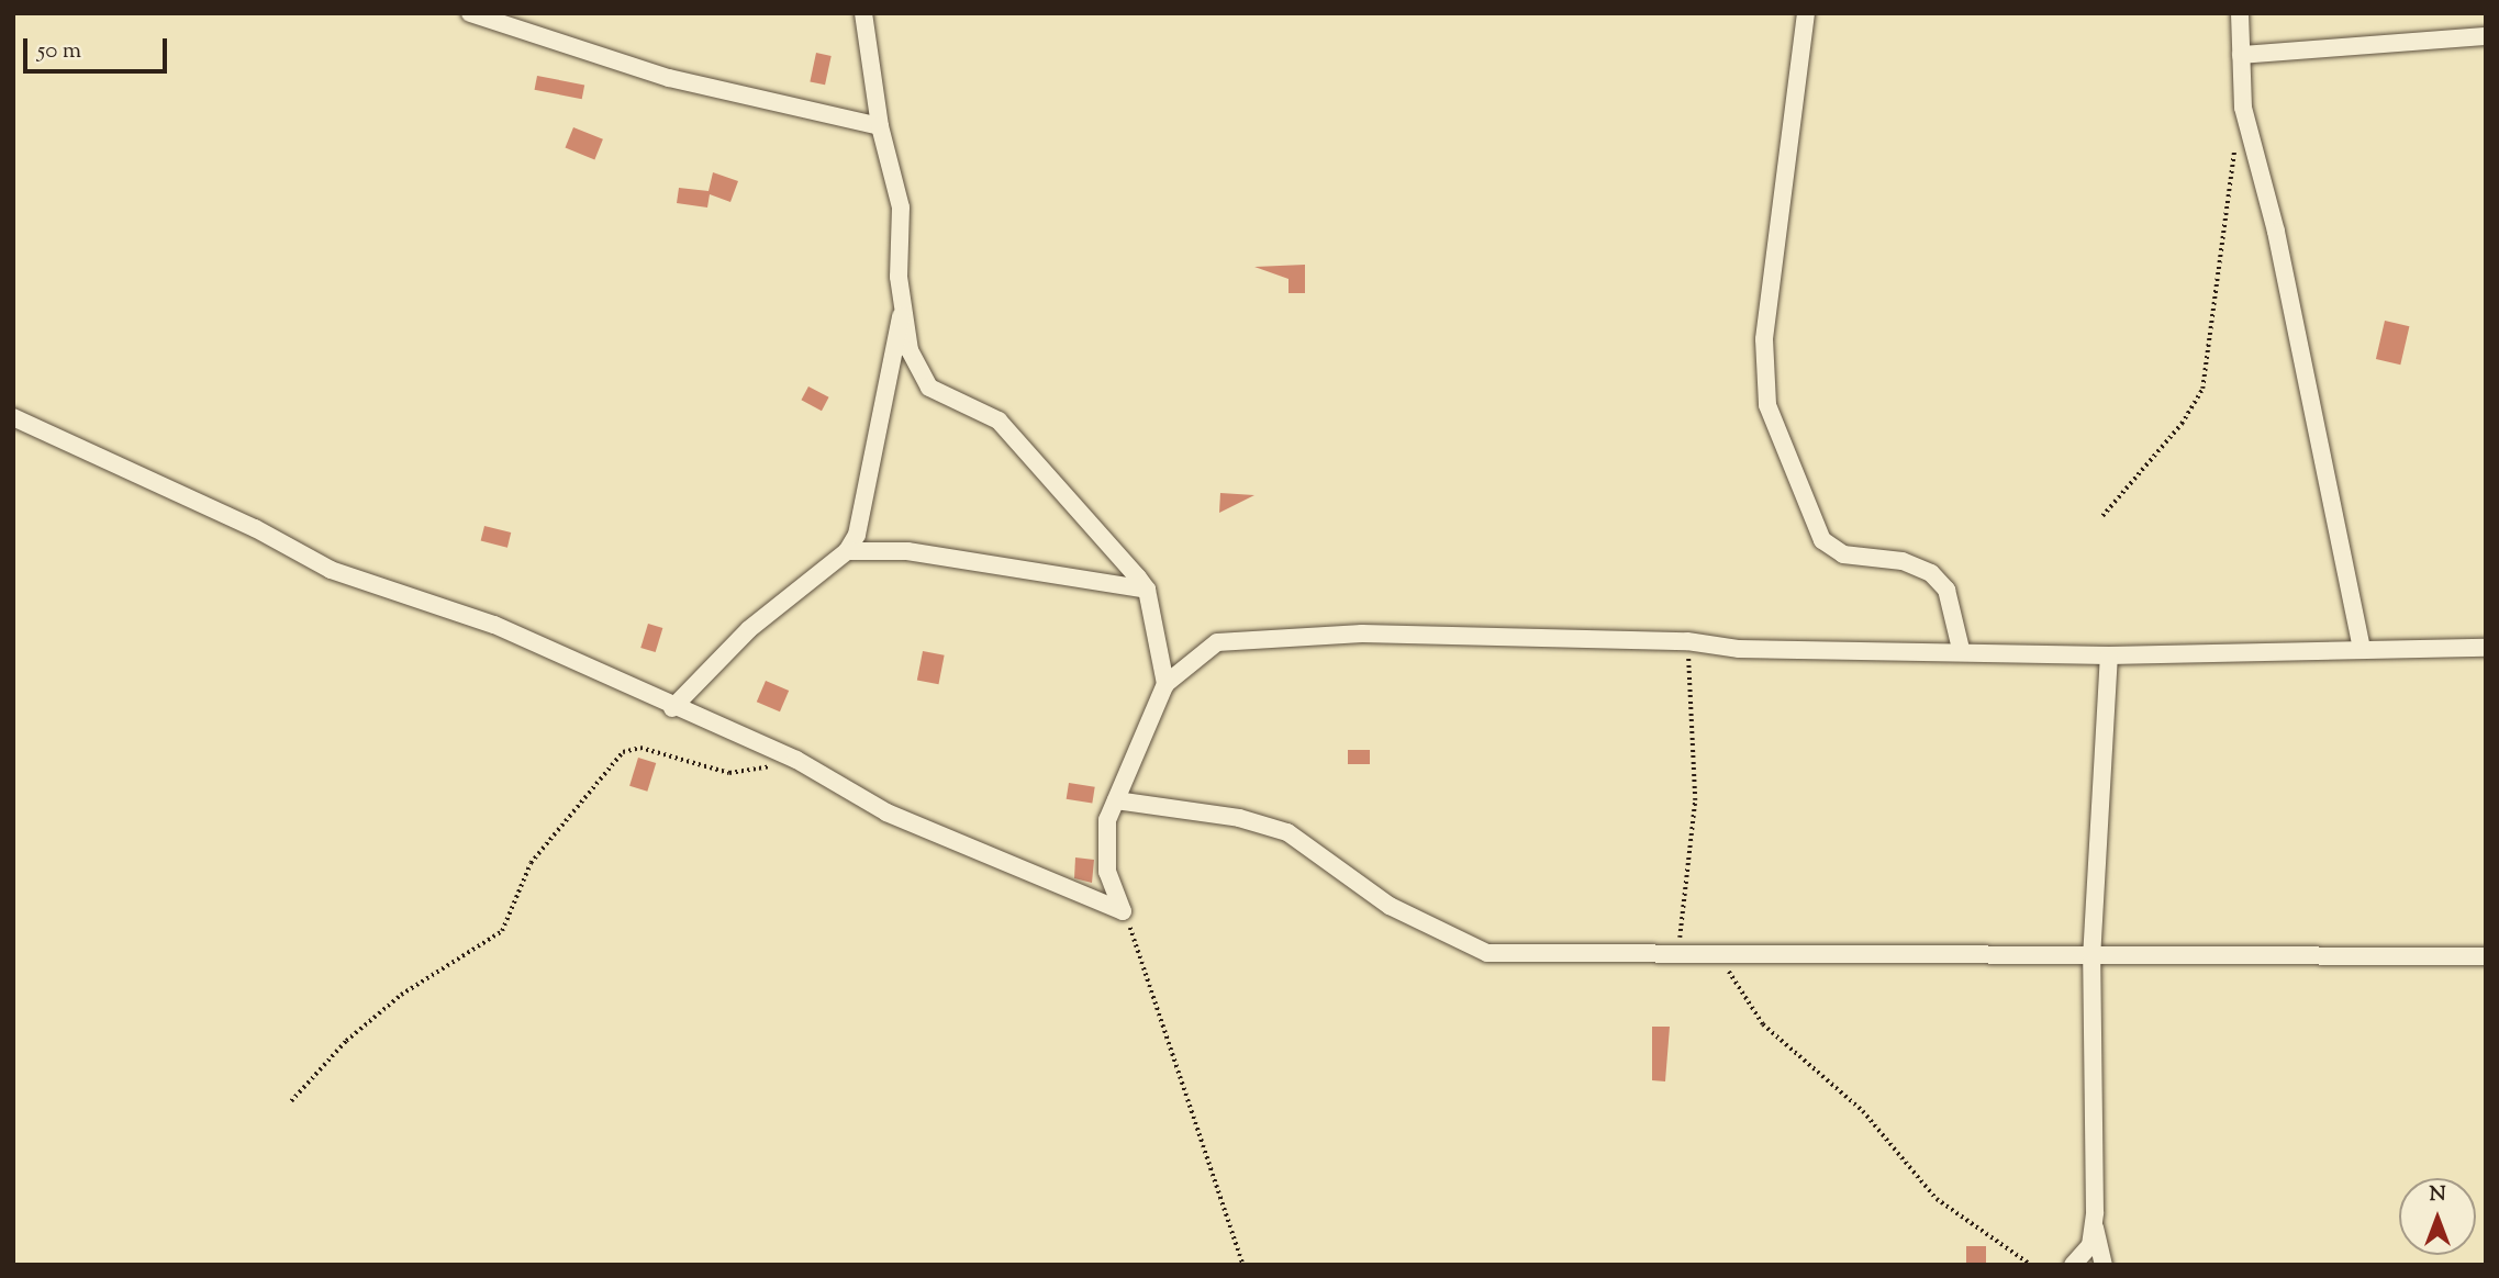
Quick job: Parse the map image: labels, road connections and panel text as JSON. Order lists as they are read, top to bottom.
{
  "scale_bar": "50 m",
  "north": "top"
}
